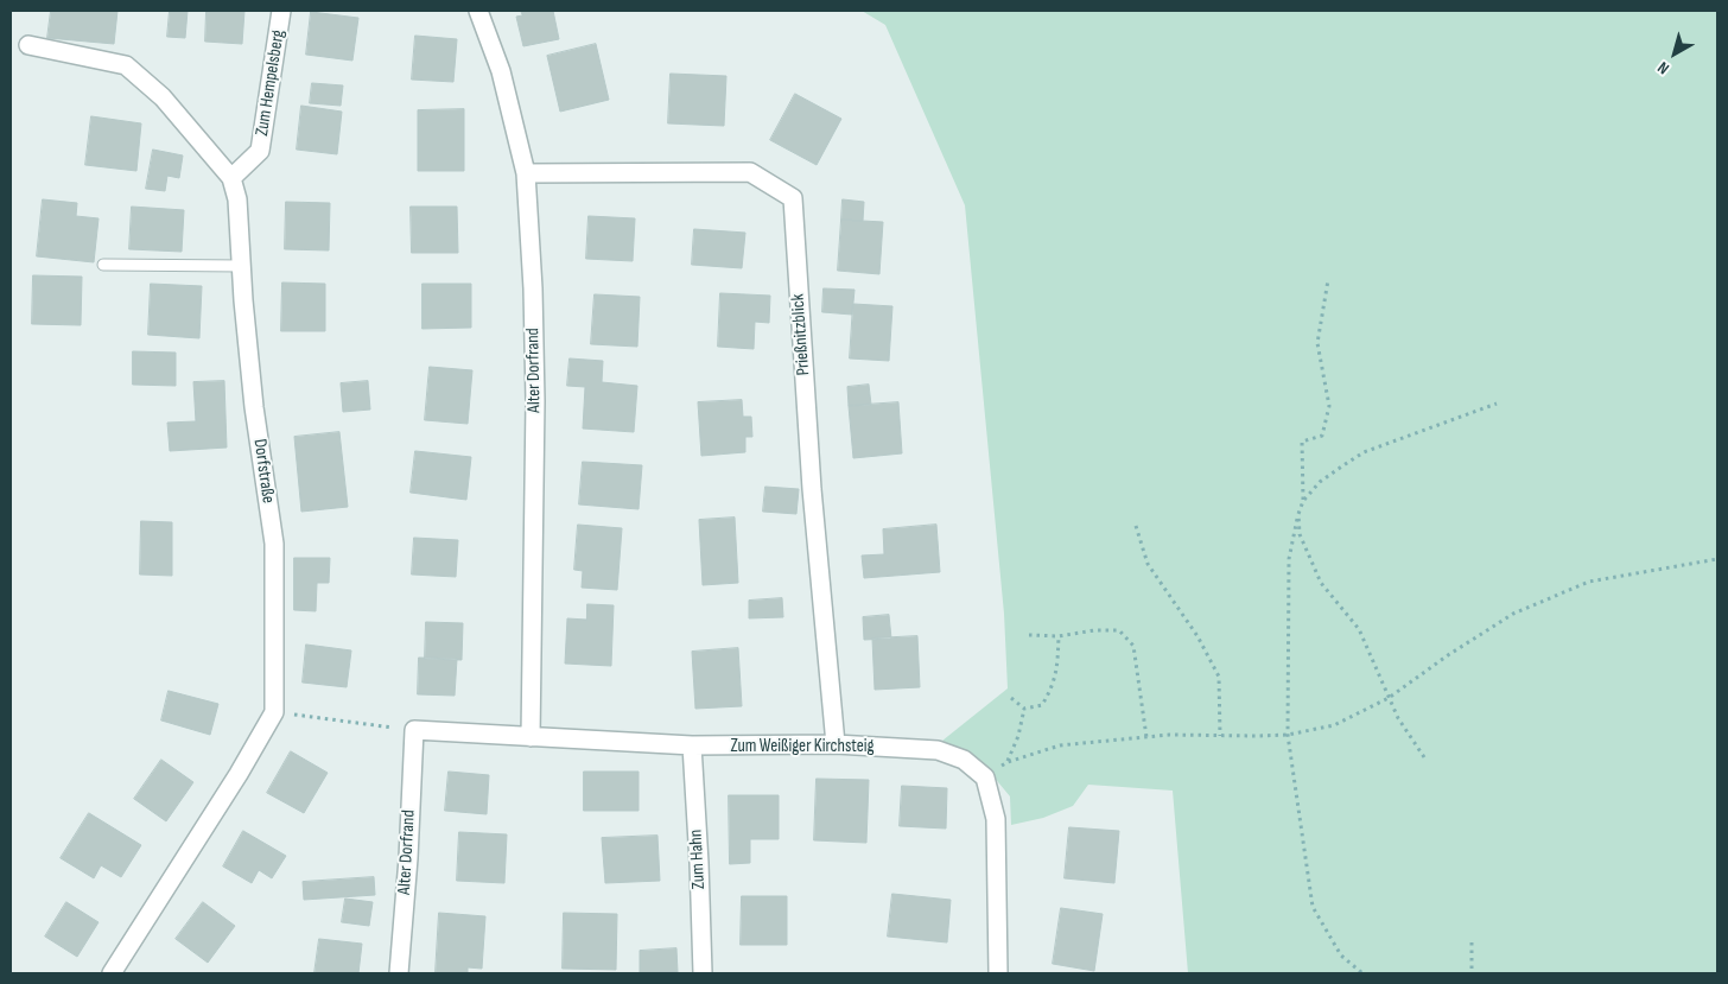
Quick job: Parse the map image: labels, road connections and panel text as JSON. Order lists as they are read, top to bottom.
{
  "streets": {
    "street": [
      "Zum Hempelsberg",
      "Prießnitzblick",
      "Alter Dorfrand",
      "Dorfstraße",
      "Zum Weißiger Kirchsteig",
      "Zum Hahn"
    ]
  },
  "crossings": [
    ["Zum Hempelsberg", "Dorfstraße"],
    ["Prießnitzblick", "Alter Dorfrand"],
    ["Prießnitzblick", "Zum Weißiger Kirchsteig"],
    ["Alter Dorfrand", "Zum Weißiger Kirchsteig"],
    ["Zum Weißiger Kirchsteig", "Zum Hahn"]
  ],
  "north": "bottom left"
}
